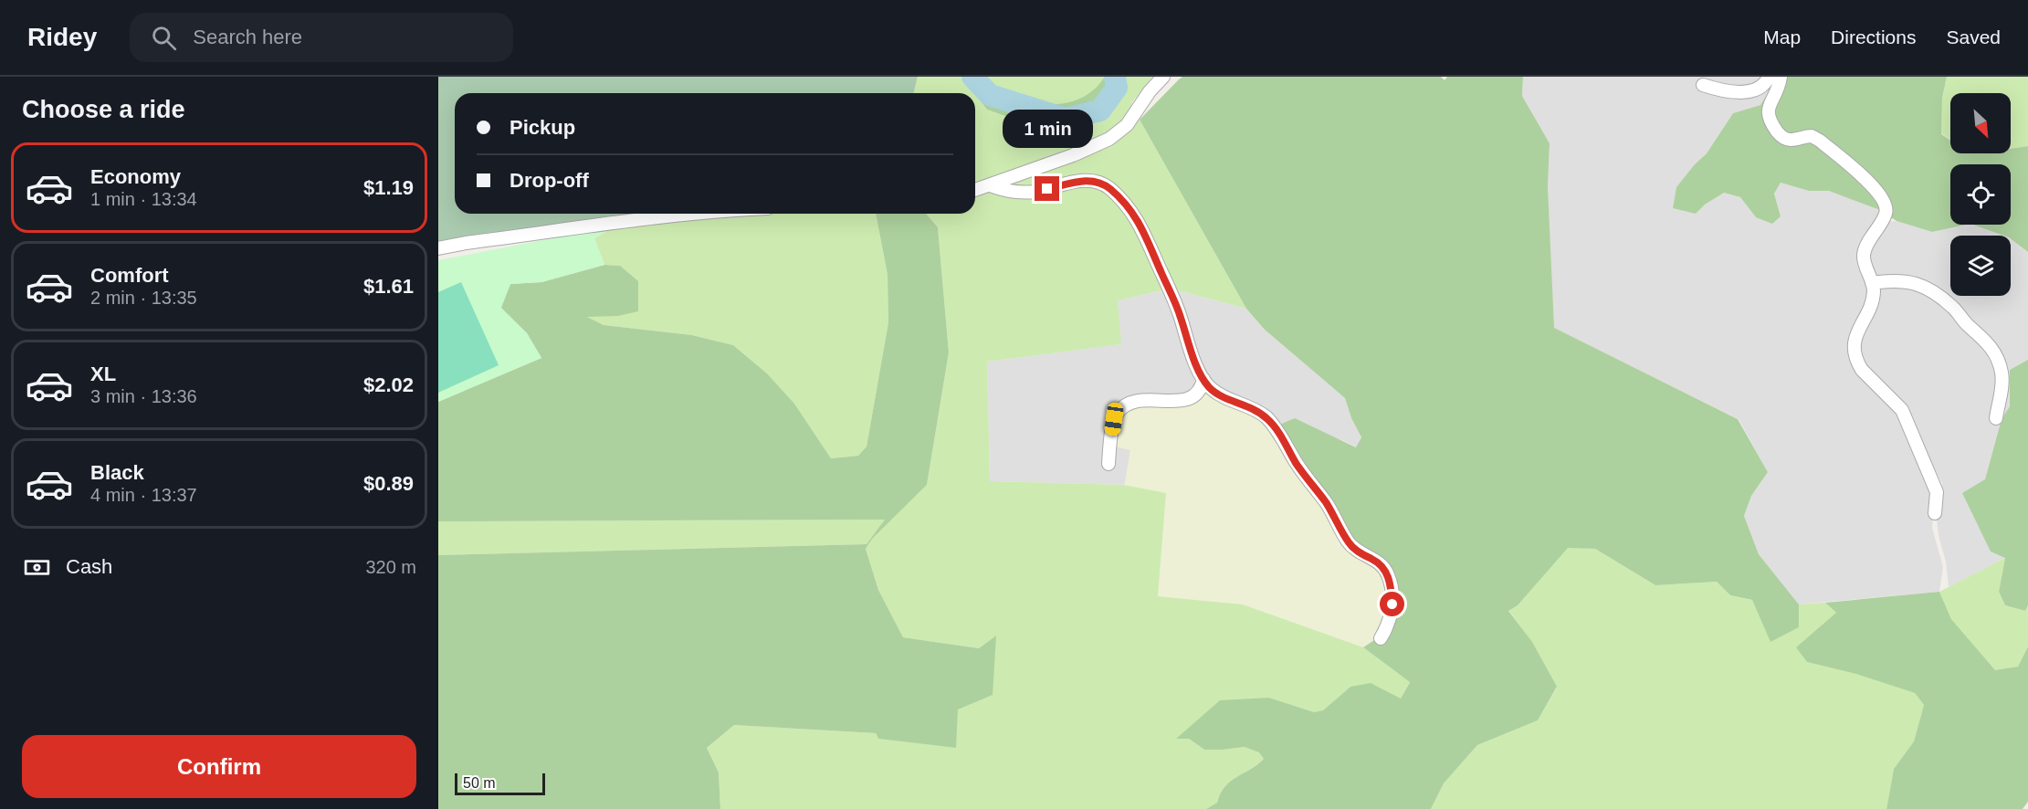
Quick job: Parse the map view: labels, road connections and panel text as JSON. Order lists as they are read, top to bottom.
{
  "scale_bar": "50 m",
  "north": "bottom right",
  "page": {
    "header": "Ridey",
    "search": "Search here",
    "nav": ["Map", "Directions", "Saved"],
    "heading": "Choose a ride",
    "banner": ["Pickup", "Drop-off"],
    "bubble": "1 min",
    "list": [
      {
        "name": "Economy",
        "note": "1 min · 13:34",
        "value": "$1.19"
      },
      {
        "name": "Comfort",
        "note": "2 min · 13:35",
        "value": "$1.61"
      },
      {
        "name": "XL",
        "note": "3 min · 13:36",
        "value": "$2.02"
      },
      {
        "name": "Black",
        "note": "4 min · 13:37",
        "value": "$0.89"
      }
    ],
    "pay": ["Cash", "320 m"],
    "buttons": "Confirm",
    "scale": "50 m"
  }
}
